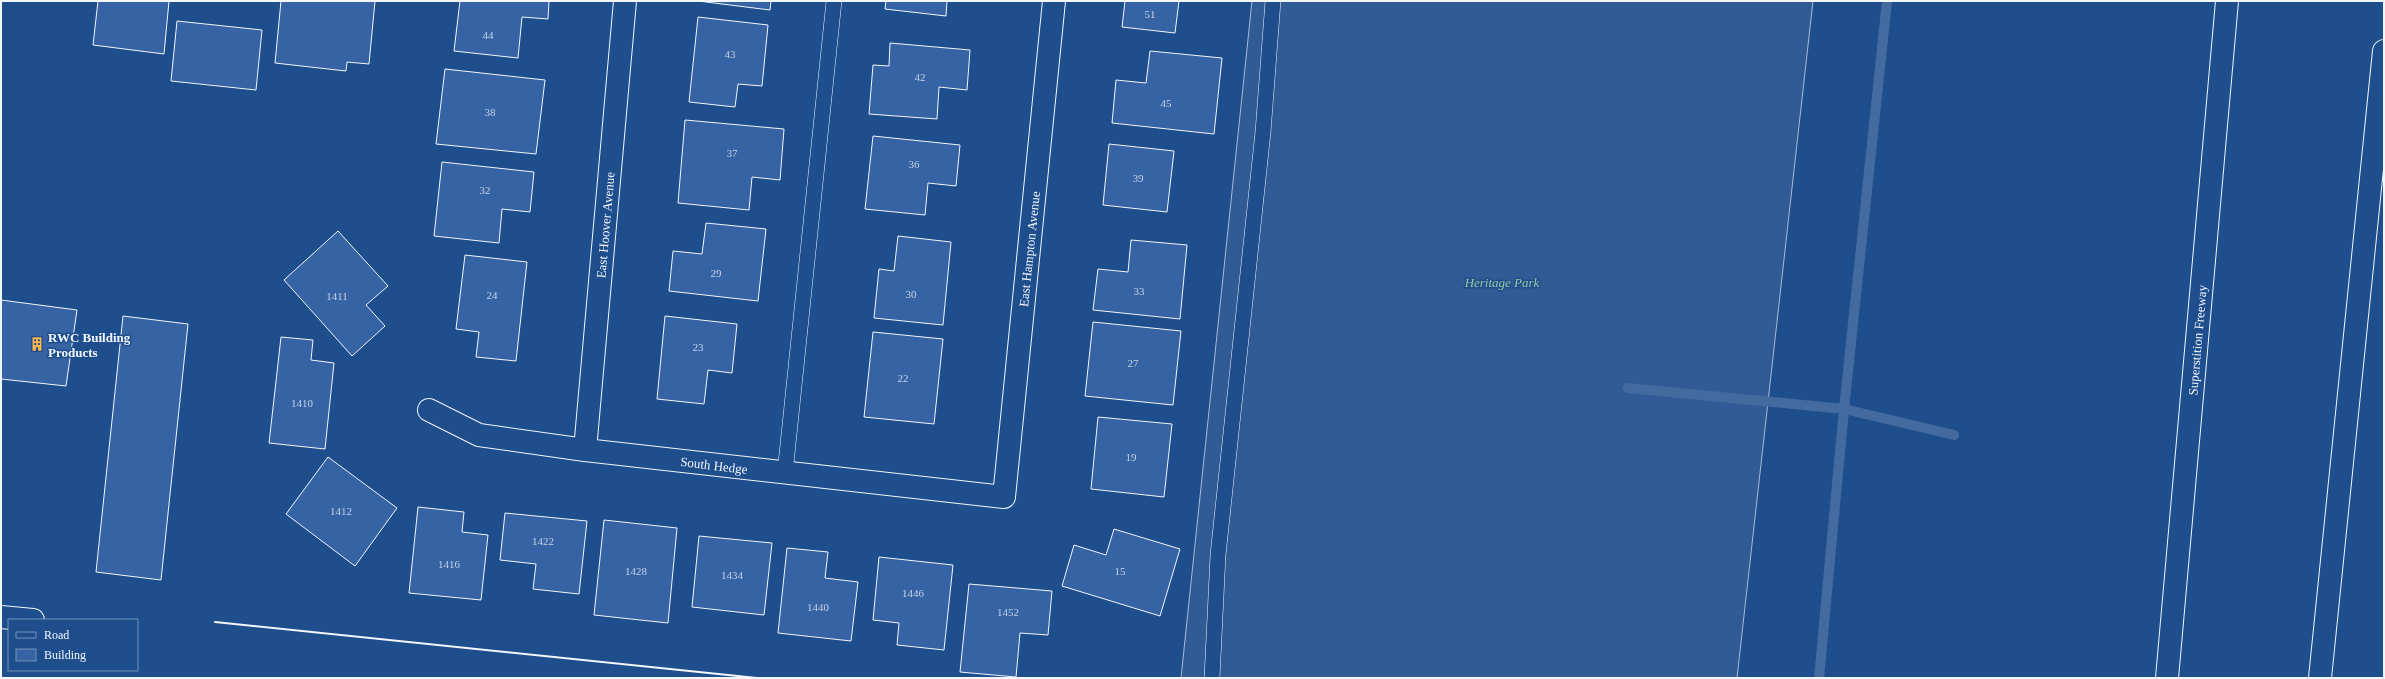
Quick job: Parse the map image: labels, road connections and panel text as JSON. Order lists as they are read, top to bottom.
{
  "streets": {
    "main road": [
      "East Hoover Avenue",
      "East Hampton Avenue",
      "Superstition Freeway",
      "South Hedge"
    ]
  },
  "crossings": [
    ["East Hoover Avenue", "South Hedge"],
    ["East Hampton Avenue", "South Hedge"]
  ],
  "parks": ["Heritage Park"],
  "places": {
    "building": ["RWC Building Products"]
  },
  "house_numbers": [
    "51",
    "44",
    "43",
    "42",
    "45",
    "38",
    "37",
    "36",
    "39",
    "32",
    "29",
    "33",
    "30",
    "24",
    "1411",
    "23",
    "27",
    "22",
    "1410",
    "19",
    "1412",
    "1422",
    "1416",
    "1428",
    "15",
    "1434",
    "1446",
    "1440",
    "1452"
  ],
  "legend": ["Road", "Building"]
}
